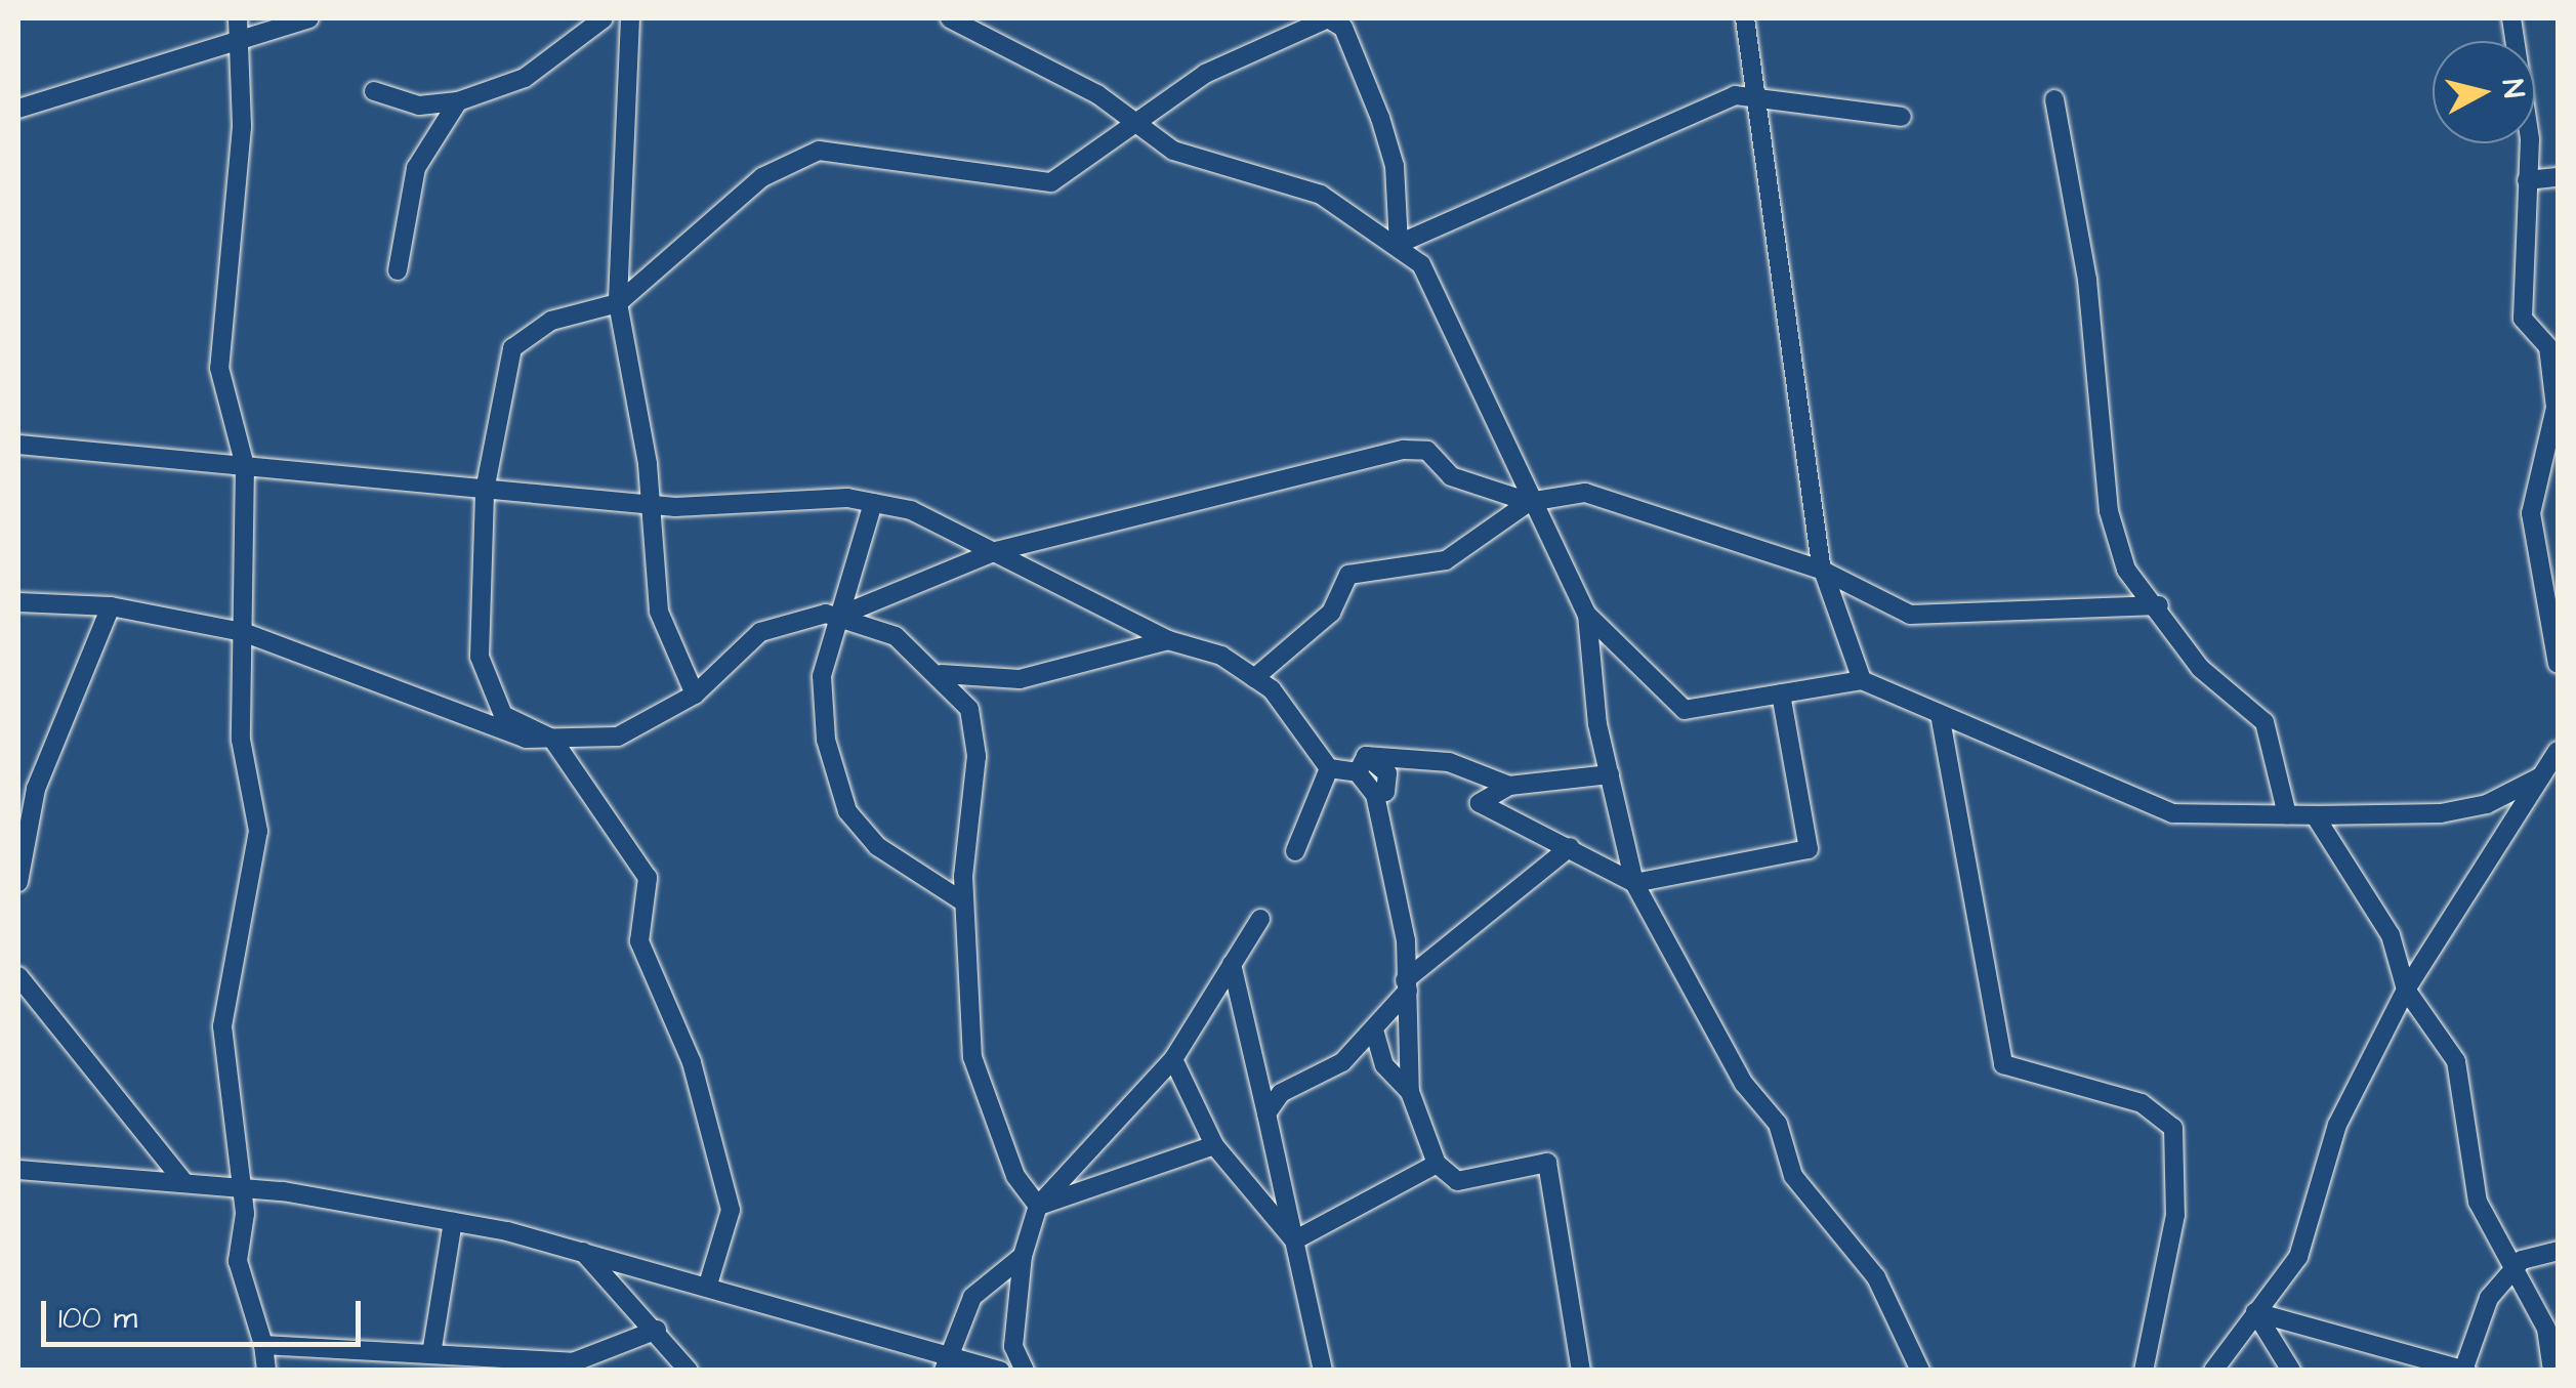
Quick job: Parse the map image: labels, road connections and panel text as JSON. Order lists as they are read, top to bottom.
{
  "scale_bar": "100 m",
  "north": "right"
}
